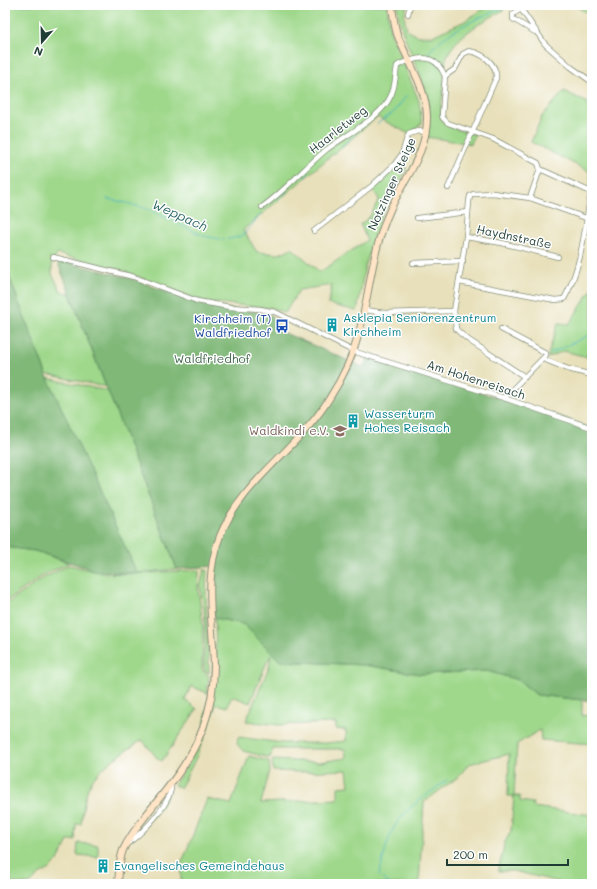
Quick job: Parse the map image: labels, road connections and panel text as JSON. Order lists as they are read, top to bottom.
{
  "streets": {
    "main road": ["Notzinger Steige"],
    "street": ["Haarletweg", "Haydnstraße", "Am Hohenreisach"]
  },
  "crossings": [
    ["Haarletweg", "Notzinger Steige"],
    ["Notzinger Steige", "Am Hohenreisach"]
  ],
  "water": ["Weppach"],
  "parks": ["Waldfriedhof"],
  "places": {
    "building": ["Asklepia Seniorenzentrum Kirchheim", "Wasserturm Hohes Reisach", "Evangelisches Gemeindehaus"],
    "bus stop": ["Kirchheim (T) Waldfriedhof"],
    "school or university": ["Waldkindi e.V."]
  },
  "scale_bar": "200 m",
  "north": "bottom"
}
